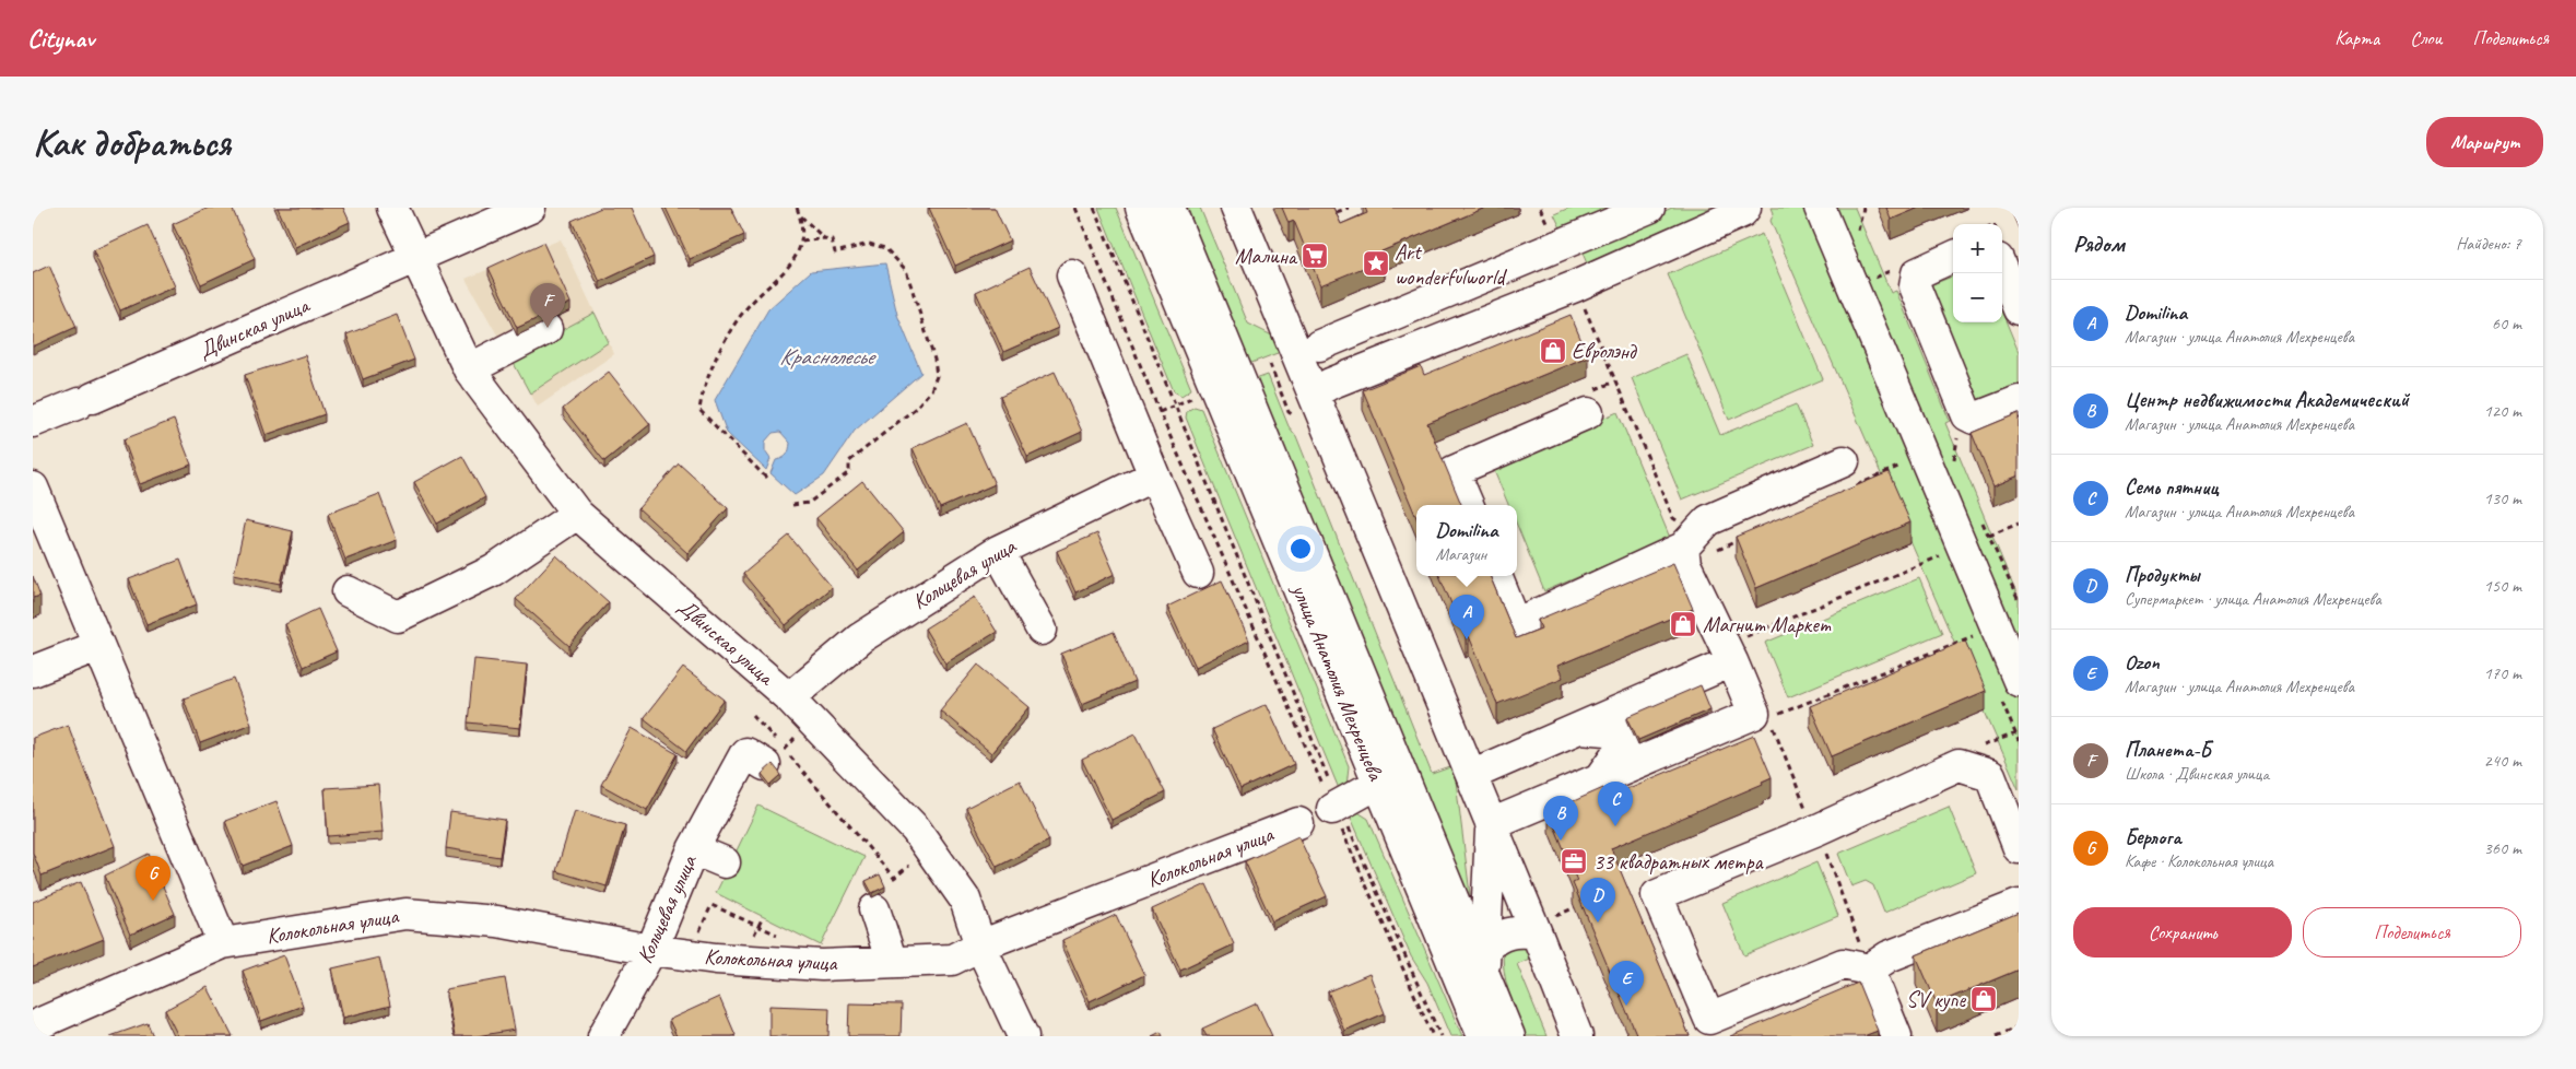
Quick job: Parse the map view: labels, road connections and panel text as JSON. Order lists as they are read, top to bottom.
{
  "streets": {
    "street": [
      "Двинская улица",
      "Кольцевая улица",
      "улица Анатолия Мехренцева",
      "Колокольная улица"
    ]
  },
  "crossings": [
    ["Двинская улица", "Кольцевая улица"],
    ["Двинская улица", "Колокольная улица"],
    ["Кольцевая улица", "Колокольная улица"]
  ],
  "water": ["Краснолесье"],
  "places": {
    "supermarket": ["Малина"],
    "place": ["Art wonderfulworld"],
    "shop": ["Евролэнд", "Магнит Маркет", "SV купе"],
    "office": ["33 квадратных метра"]
  },
  "page": {
    "header": "Citynav",
    "nav": ["Карта", "Слои", "Поделиться"],
    "buttons": [
      "Маршрут",
      ["Сохранить", "Поделиться"]
    ],
    "title": "Как добраться",
    "heading": ["Рядом", "Найдено: 7"],
    "map_buttons": ["+", "−"],
    "list": [
      {
        "mark": "A",
        "name": "Domilina",
        "note": "Магазин · улица Анатолия Мехренцева",
        "value": "60 m"
      },
      {
        "mark": "B",
        "name": "Центр недвижимости Академический",
        "note": "Магазин · улица Анатолия Мехренцева",
        "value": "120 m"
      },
      {
        "mark": "C",
        "name": "Семь пятниц",
        "note": "Магазин · улица Анатолия Мехренцева",
        "value": "130 m"
      },
      {
        "mark": "D",
        "name": "Продукты",
        "note": "Супермаркет · улица Анатолия Мехренцева",
        "value": "150 m"
      },
      {
        "mark": "E",
        "name": "Ozon",
        "note": "Магазин · улица Анатолия Мехренцева",
        "value": "170 m"
      },
      {
        "mark": "F",
        "name": "Планета-Б",
        "note": "Школа · Двинская улица",
        "value": "240 m"
      },
      {
        "mark": "G",
        "name": "Берлога",
        "note": "Кафе · Колокольная улица",
        "value": "360 m"
      }
    ],
    "pins": [
      "F",
      "A",
      "C",
      "B",
      "G",
      "D",
      "E"
    ],
    "popup": ["Domilina", "Магазин"]
  }
}
